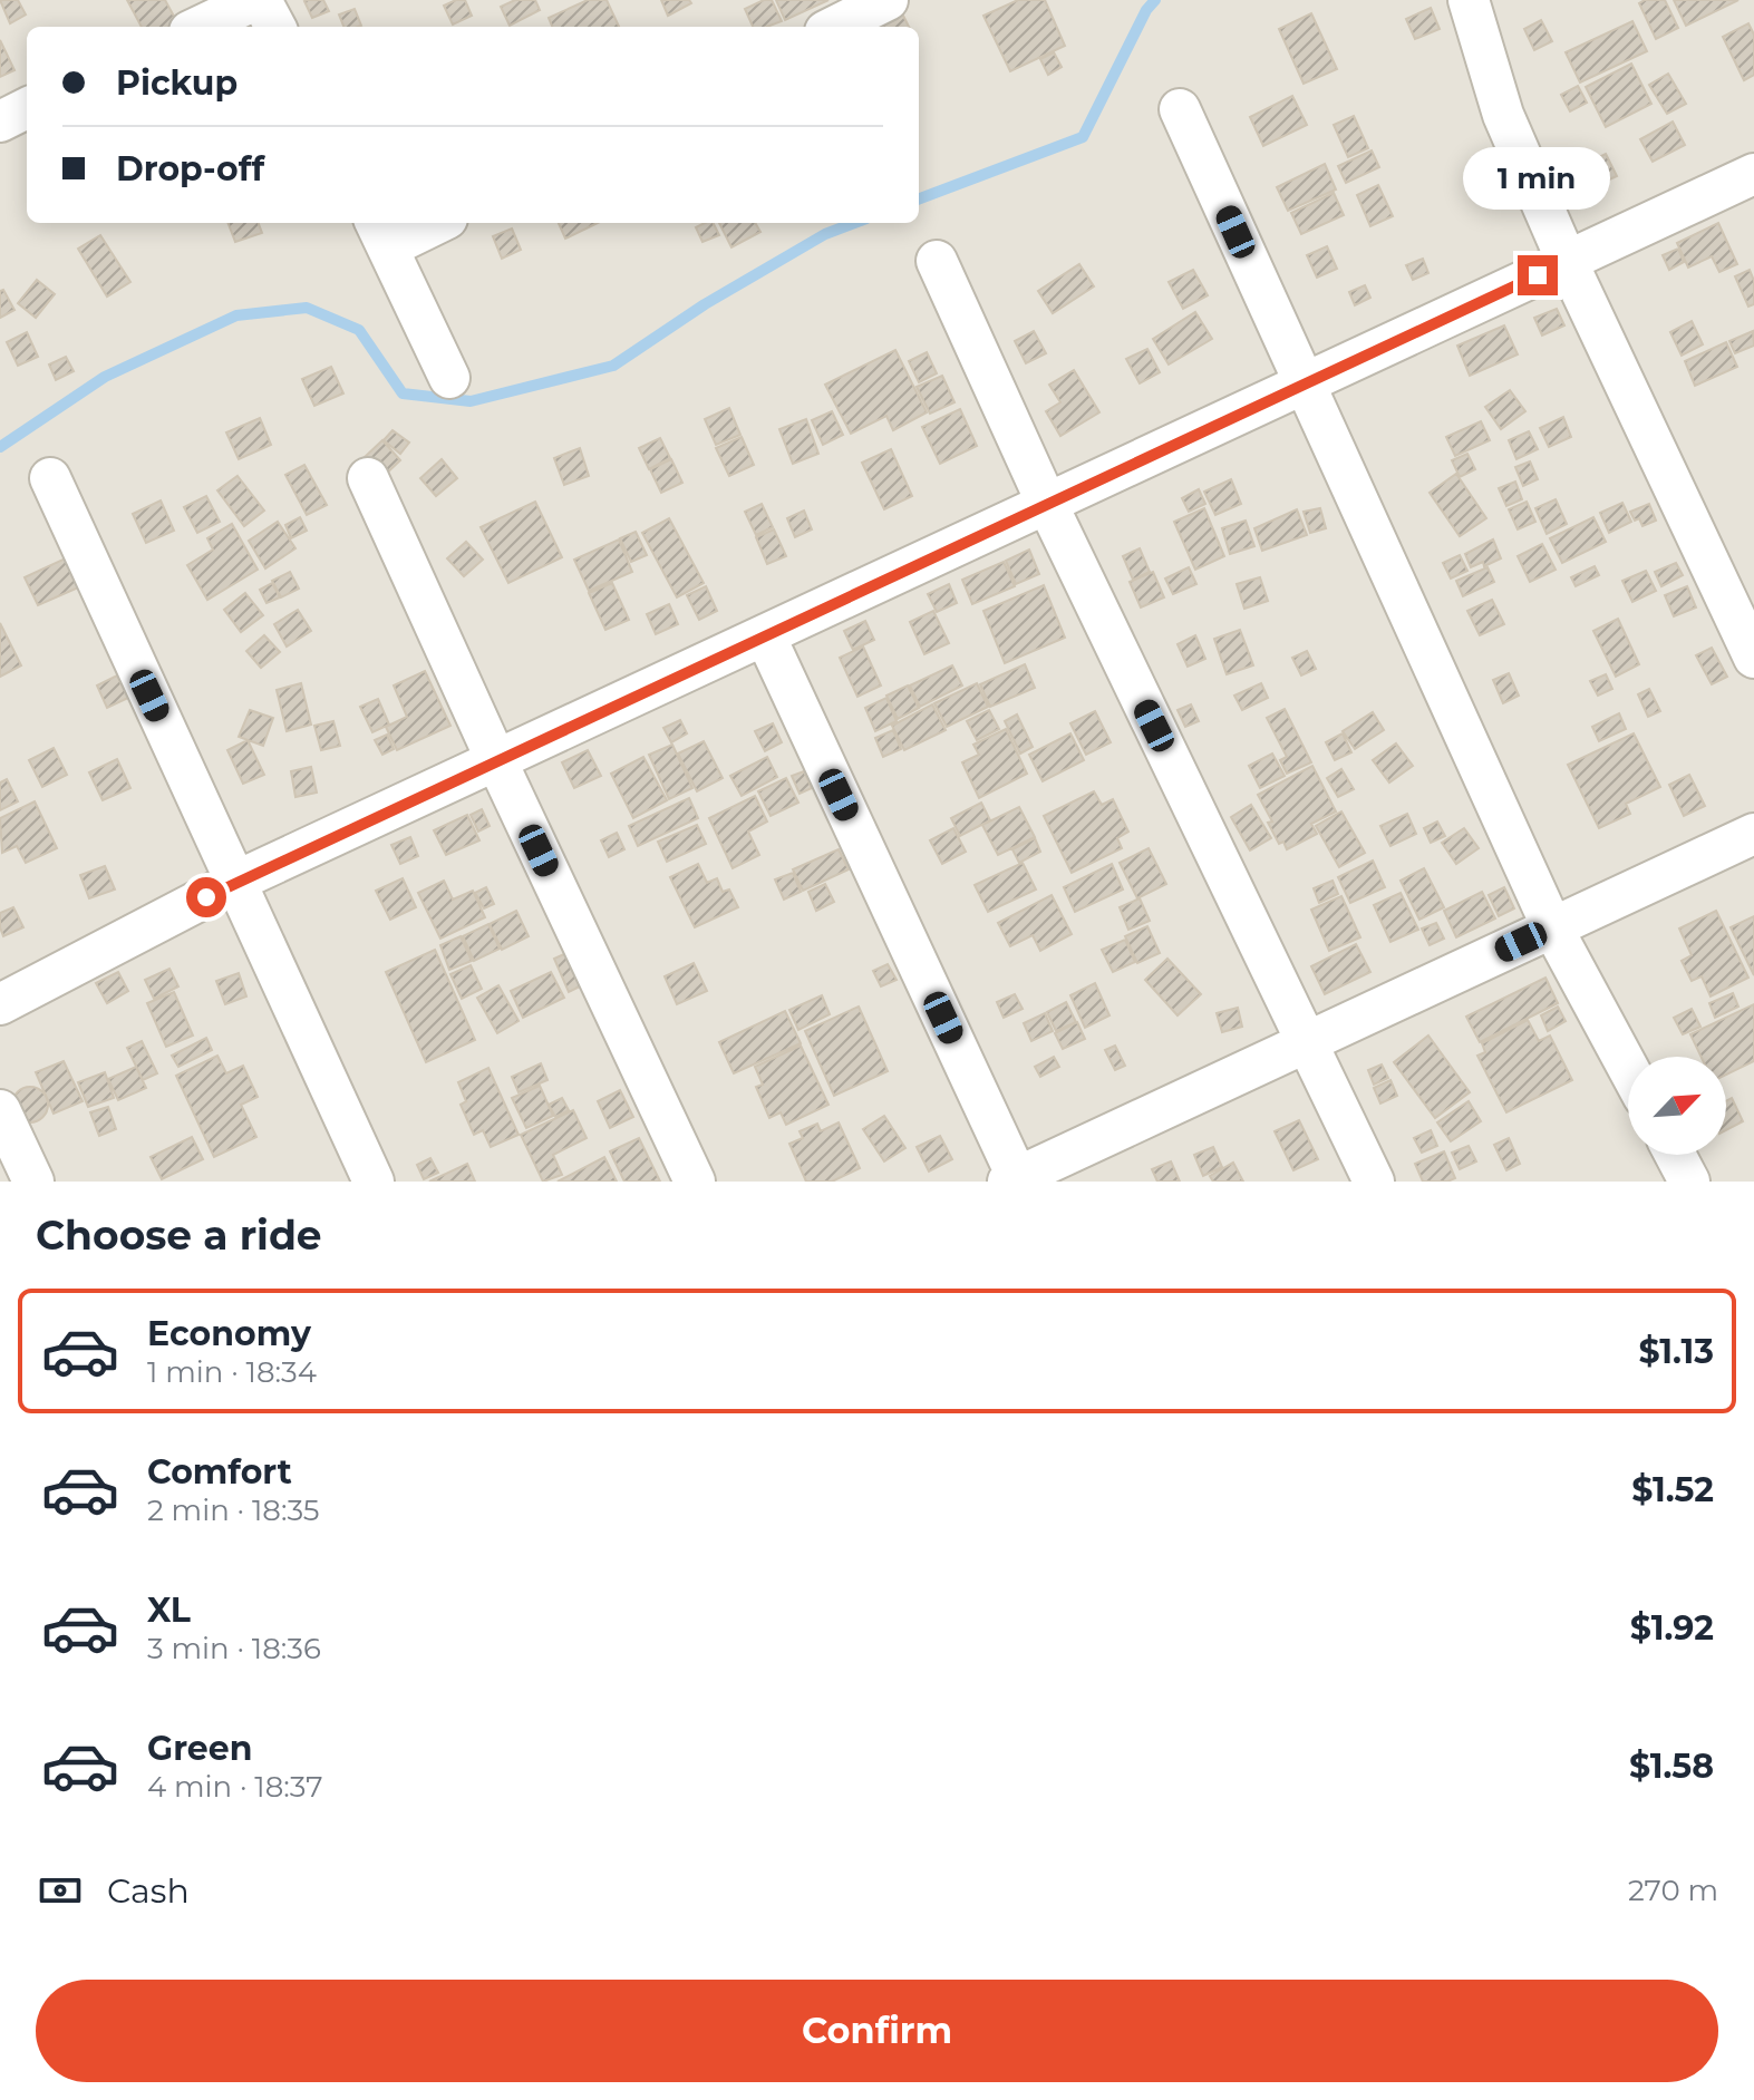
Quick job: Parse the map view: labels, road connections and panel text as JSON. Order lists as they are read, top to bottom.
{
  "north": "top right",
  "page": {
    "banner": ["Pickup", "Drop-off"],
    "bubble": "1 min",
    "heading": "Choose a ride",
    "list": [
      {
        "name": "Economy",
        "note": "1 min · 18:34",
        "value": "$1.13"
      },
      {
        "name": "Comfort",
        "note": "2 min · 18:35",
        "value": "$1.52"
      },
      {
        "name": "XL",
        "note": "3 min · 18:36",
        "value": "$1.92"
      },
      {
        "name": "Green",
        "note": "4 min · 18:37",
        "value": "$1.58"
      }
    ],
    "pay": ["Cash", "270 m"],
    "buttons": "Confirm"
  }
}
